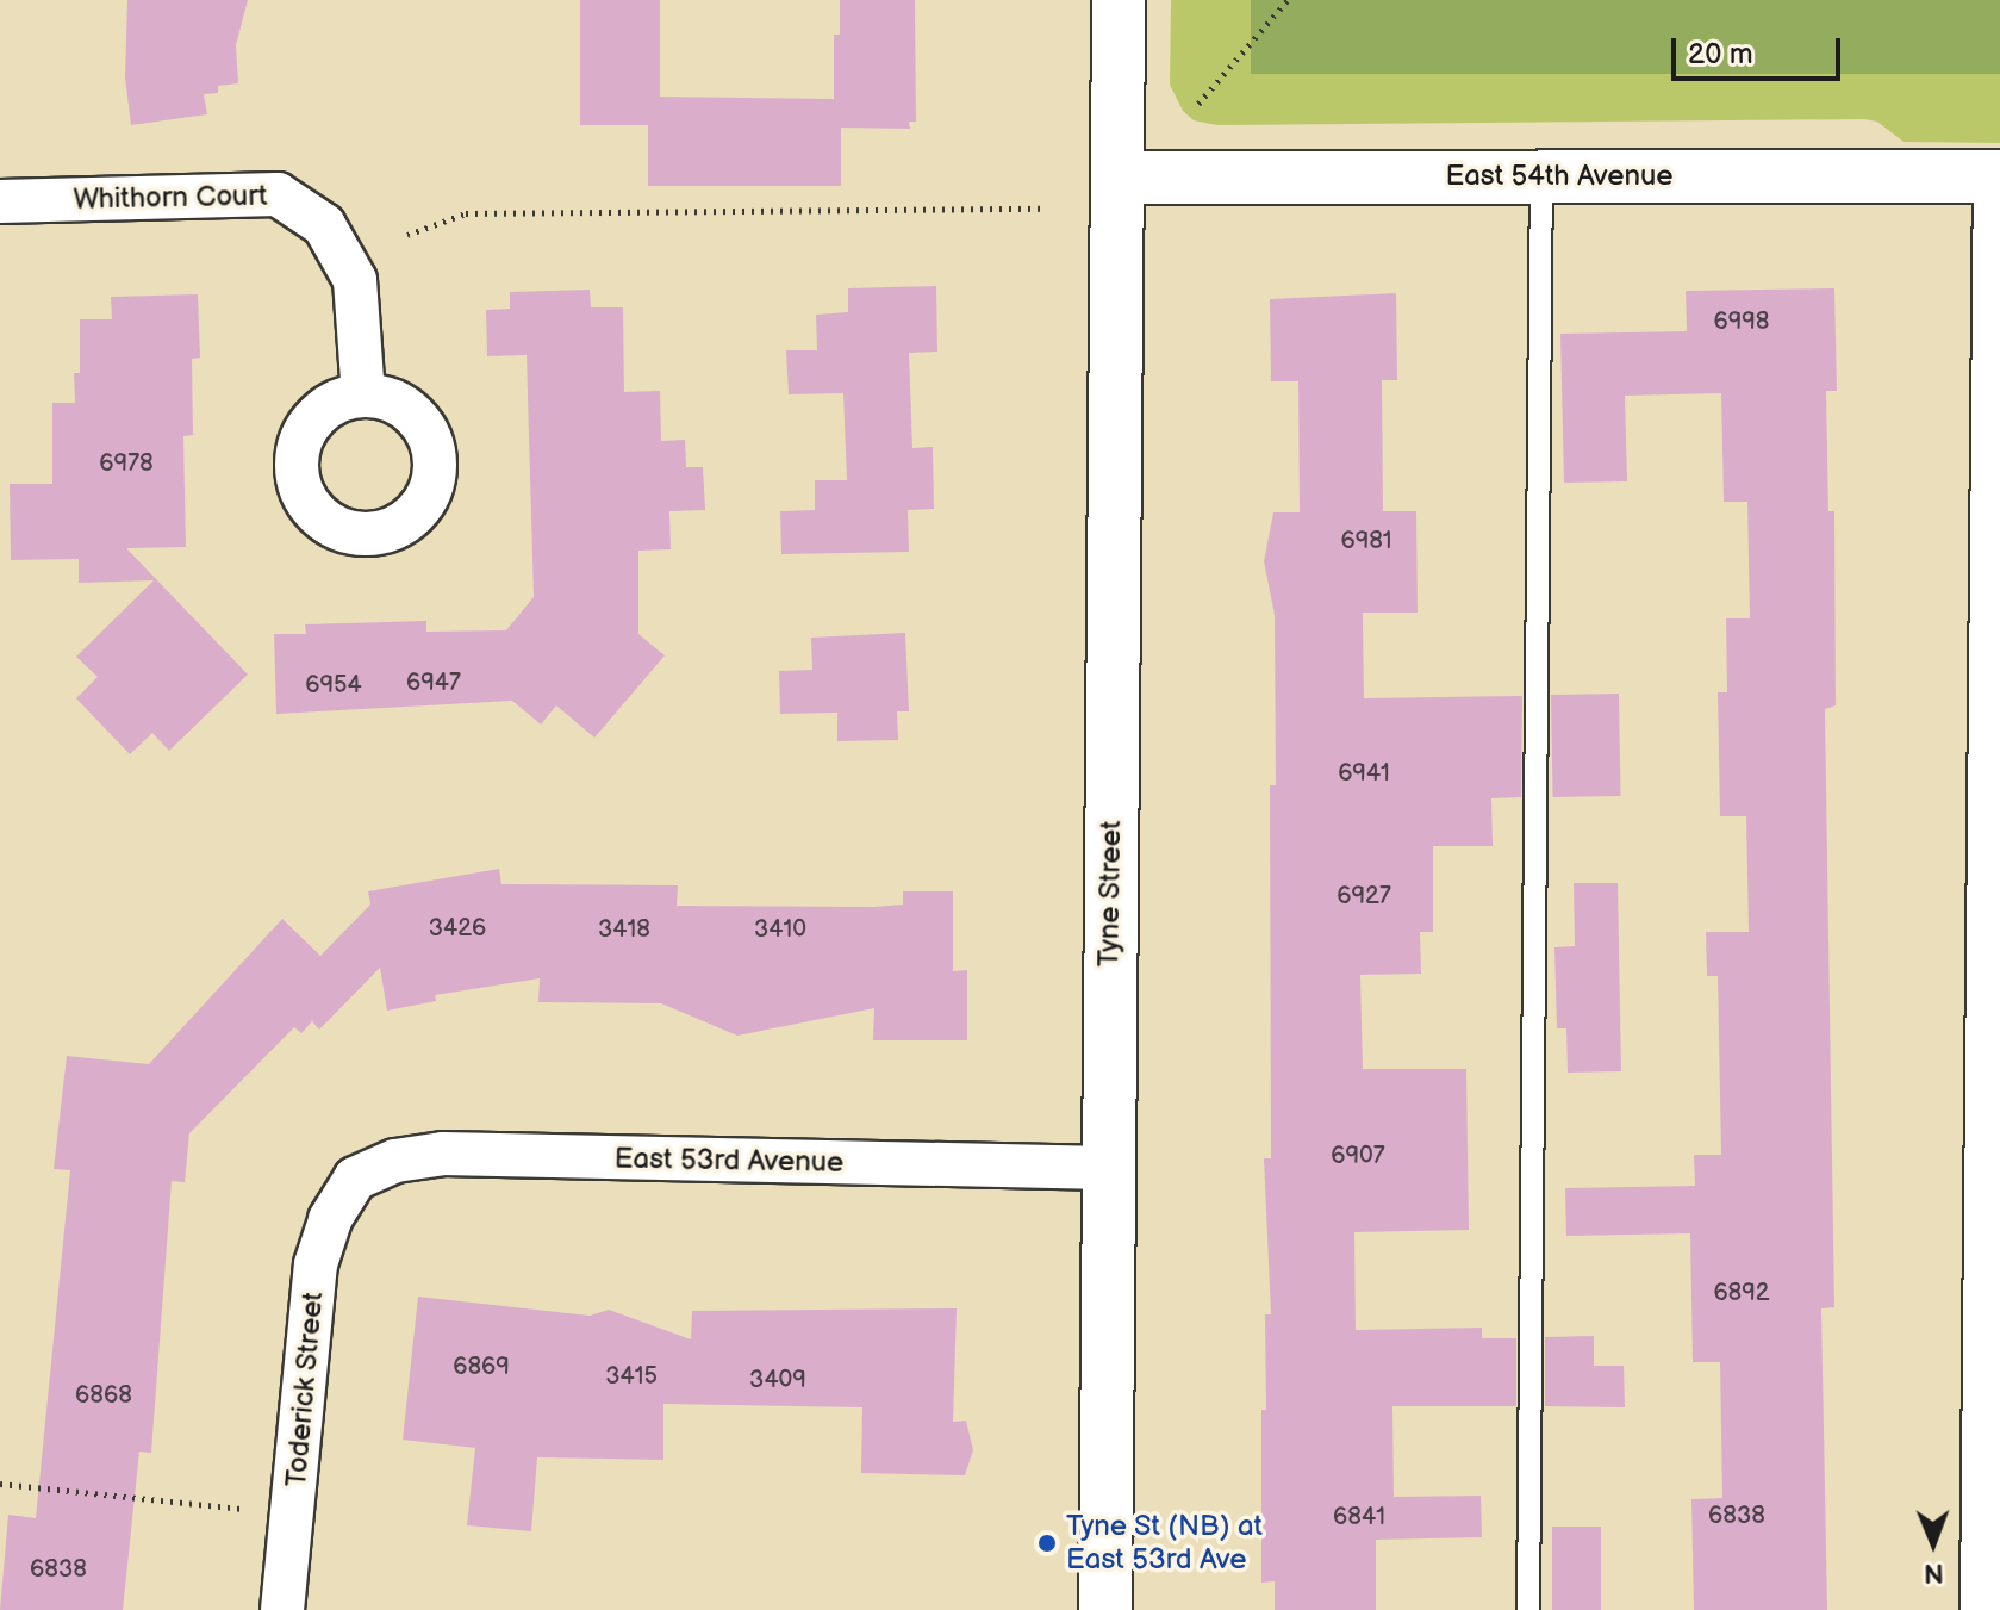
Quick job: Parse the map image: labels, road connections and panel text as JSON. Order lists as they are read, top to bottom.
{
  "streets": {
    "street": [
      "East 54th Avenue",
      "Whithorn Court",
      "Tyne Street",
      "East 53rd Avenue",
      "Toderick Street"
    ]
  },
  "crossings": [
    ["East 54th Avenue", "Tyne Street"],
    ["Tyne Street", "East 53rd Avenue"],
    ["East 53rd Avenue", "Toderick Street"]
  ],
  "places": ["Tyne St (NB) at East 53rd Ave"],
  "house_numbers": [
    "6998",
    "6978",
    "6981",
    "6947",
    "6954",
    "6941",
    "6927",
    "3426",
    "3418",
    "3410",
    "6907",
    "6892",
    "6869",
    "3415",
    "3409",
    "6868",
    "6838",
    "6841",
    "6838"
  ],
  "scale_bar": "20 m",
  "north": "bottom"
}
